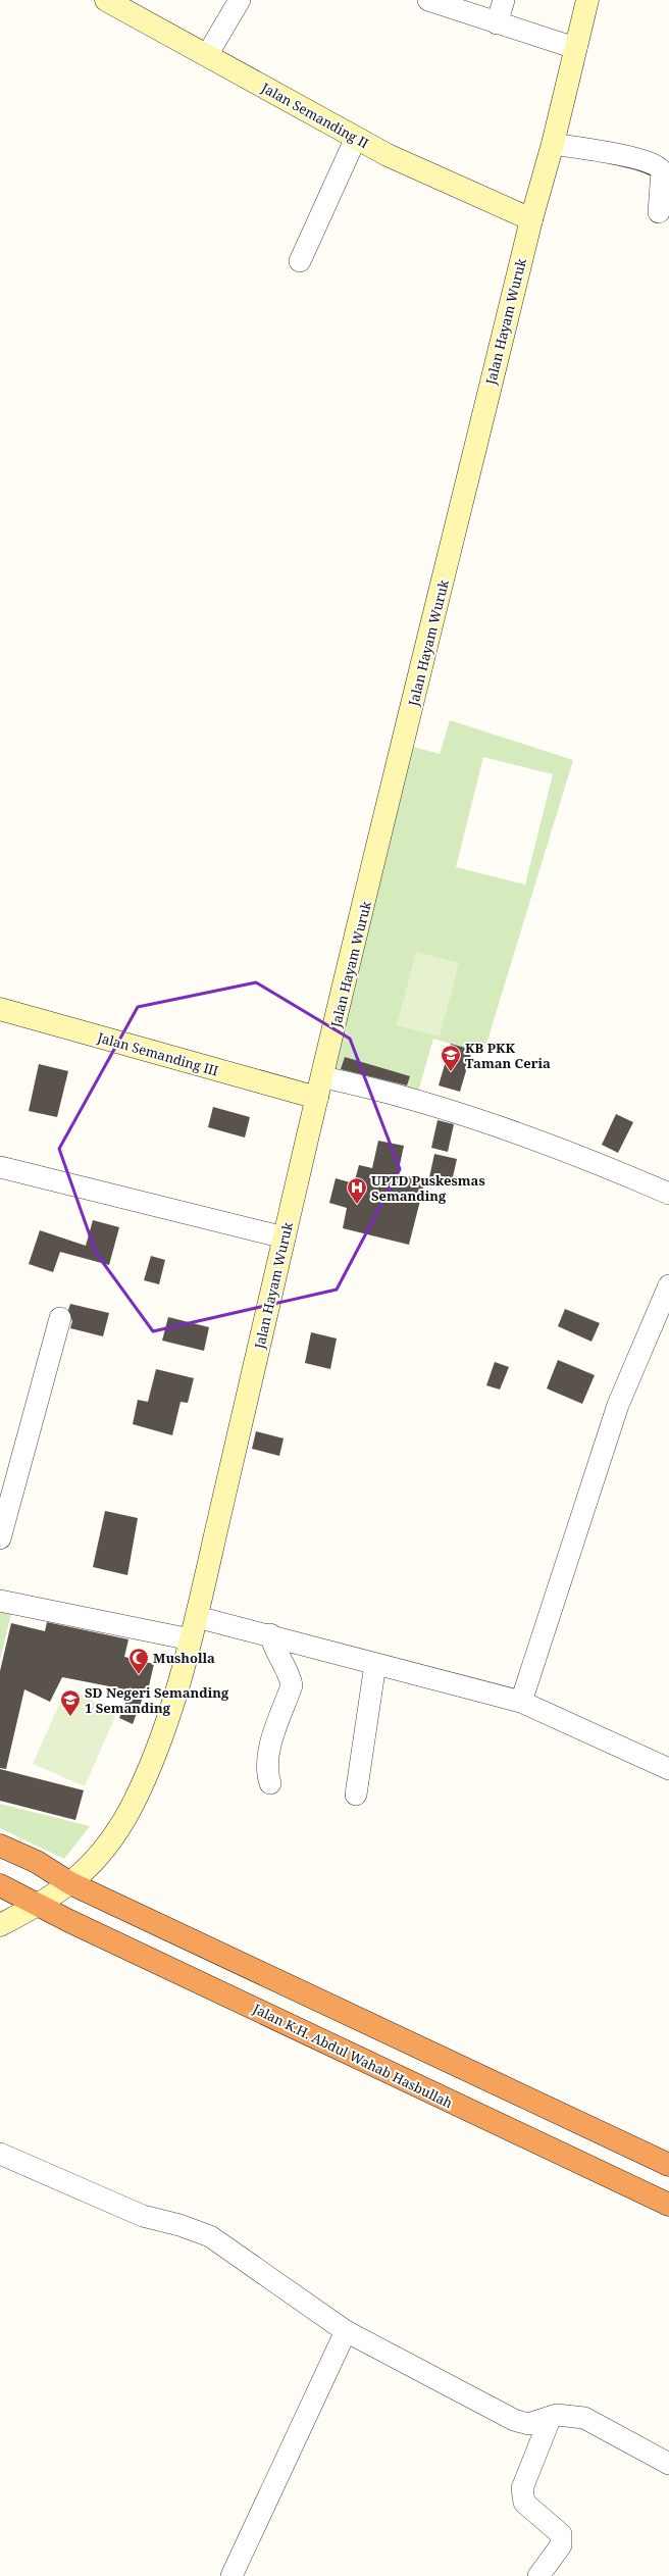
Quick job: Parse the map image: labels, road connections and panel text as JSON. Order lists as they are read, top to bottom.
{
  "streets": {
    "highway": ["Jalan K.H. Abdul Wahab Hasbullah"],
    "main road": ["Jalan Semanding II", "Jalan Hayam Wuruk", "Jalan Semanding III"]
  },
  "crossings": [
    ["Jalan Semanding II", "Jalan Hayam Wuruk"],
    ["Jalan Hayam Wuruk", "Jalan Semanding III"],
    ["Jalan Hayam Wuruk", "Jalan K.H. Abdul Wahab Hasbullah"]
  ],
  "places": {
    "school or university": ["KB PKK Taman Ceria", "SD Negeri Semanding 1 Semanding"],
    "hospital": ["UPTD Puskesmas Semanding"],
    "mosque": ["Musholla"]
  }
}
